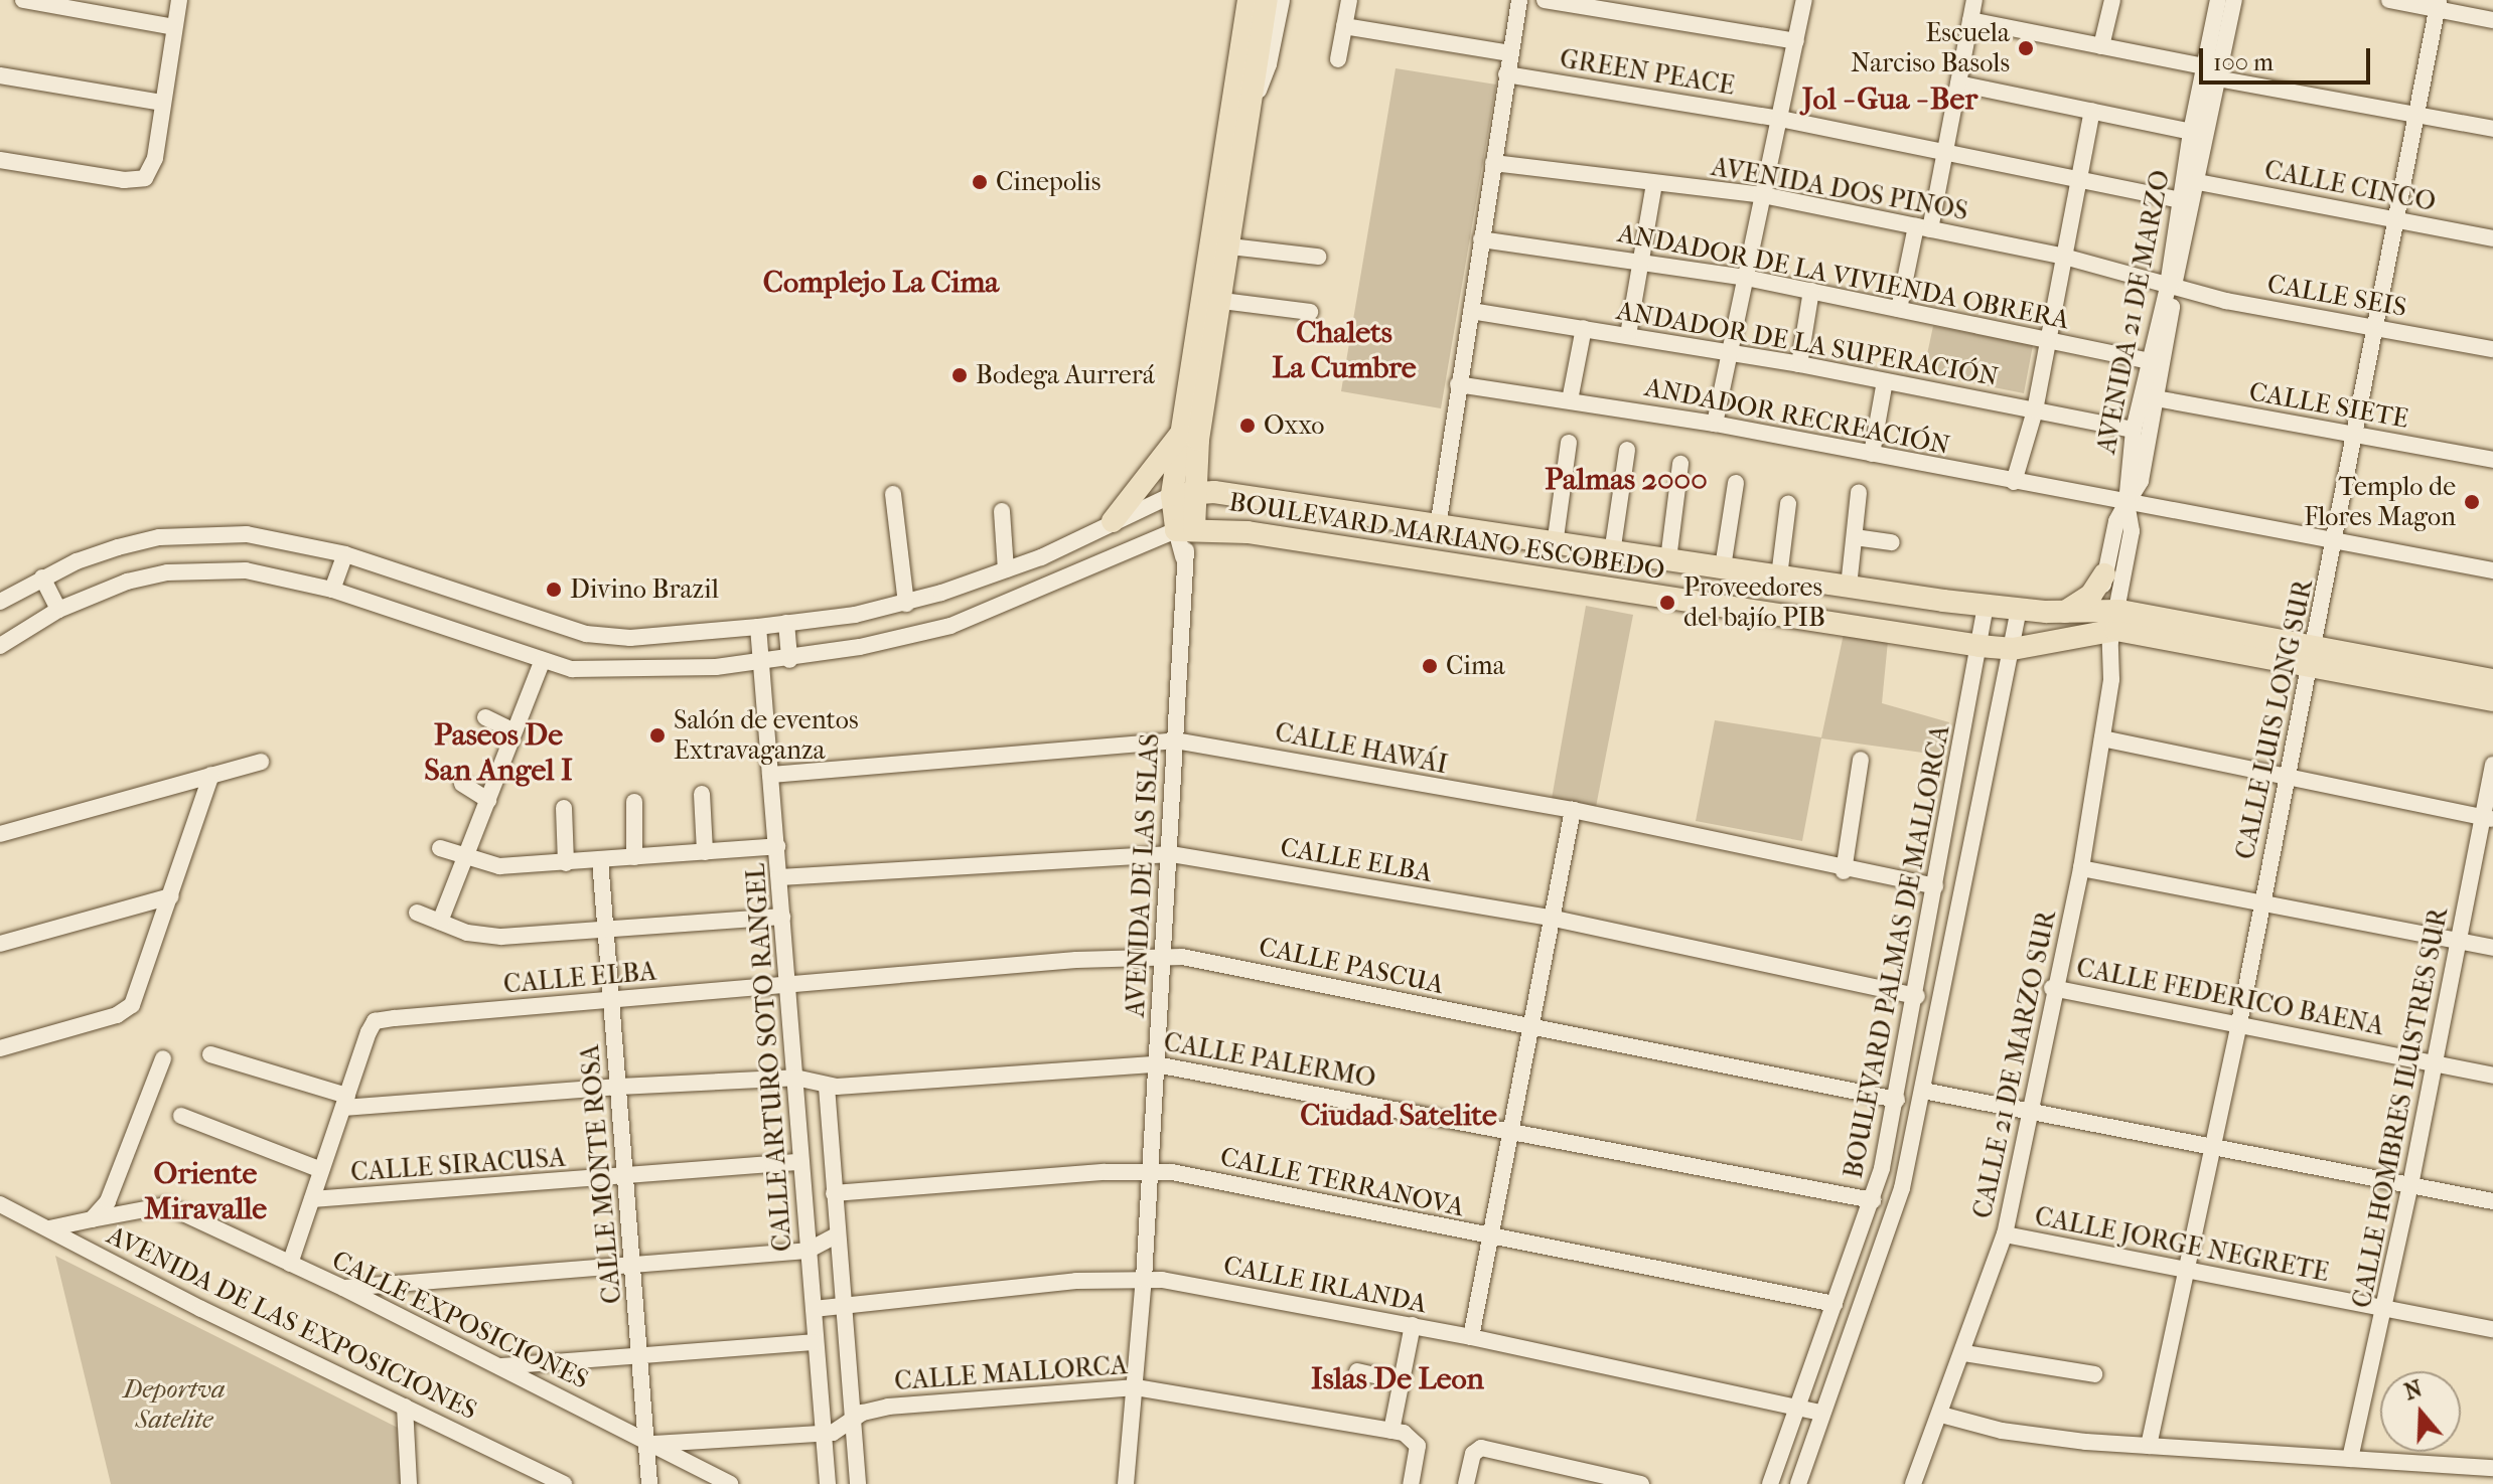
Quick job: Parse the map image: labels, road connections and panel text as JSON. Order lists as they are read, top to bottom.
{
  "streets": {
    "main road": ["BOULEVARD MARIANO ESCOBEDO"],
    "street": [
      "GREEN PEACE",
      "CALLE CINCO",
      "AVENIDA DOS PINOS",
      "ANDADOR DE LA VIVIENDA OBRERA",
      "CALLE SEIS",
      "AVENIDA 21 DE MARZO",
      "ANDADOR DE LA SUPERACIÓN",
      "CALLE SIETE",
      "ANDADOR RECREACIÓN",
      "CALLE LUIS LONG SUR",
      "CALLE HAWÁI",
      "CALLE ELBA",
      "AVENIDA DE LAS ISLAS",
      "BOULEVARD PALMAS DE MALLORCA",
      "CALLE PASCUA",
      "CALLE FEDERICO BAENA",
      "CALLE ARTURO SOTO RANGEL",
      "CALLE PALERMO",
      "CALLE 21 DE MARZO SUR",
      "CALLE HOMBRES ILUSTRES SUR",
      "CALLE SIRACUSA",
      "CALLE MONTE ROSA",
      "CALLE TERRANOVA",
      "CALLE JORGE NEGRETE",
      "CALLE IRLANDA",
      "CALLE EXPOSICIONES",
      "AVENIDA DE LAS EXPOSICIONES",
      "CALLE MALLORCA"
    ]
  },
  "crossings": [
    ["GREEN PEACE", "AVENIDA 21 DE MARZO"],
    ["CALLE CINCO", "CALLE LUIS LONG SUR"],
    ["AVENIDA DOS PINOS", "CALLE SEIS"],
    ["AVENIDA DOS PINOS", "AVENIDA 21 DE MARZO"],
    ["ANDADOR DE LA VIVIENDA OBRERA", "AVENIDA 21 DE MARZO"],
    ["CALLE SEIS", "AVENIDA 21 DE MARZO"],
    ["CALLE SEIS", "CALLE LUIS LONG SUR"],
    ["AVENIDA 21 DE MARZO", "ANDADOR DE LA SUPERACIÓN"],
    ["AVENIDA 21 DE MARZO", "ANDADOR RECREACIÓN"],
    ["AVENIDA 21 DE MARZO", "BOULEVARD MARIANO ESCOBEDO"],
    ["AVENIDA 21 DE MARZO", "CALLE 21 DE MARZO SUR"],
    ["CALLE SIETE", "CALLE LUIS LONG SUR"],
    ["ANDADOR RECREACIÓN", "CALLE LUIS LONG SUR"],
    ["BOULEVARD MARIANO ESCOBEDO", "CALLE LUIS LONG SUR"],
    ["BOULEVARD MARIANO ESCOBEDO", "AVENIDA DE LAS ISLAS"],
    ["BOULEVARD MARIANO ESCOBEDO", "BOULEVARD PALMAS DE MALLORCA"],
    ["BOULEVARD MARIANO ESCOBEDO", "CALLE ARTURO SOTO RANGEL"],
    ["BOULEVARD MARIANO ESCOBEDO", "CALLE 21 DE MARZO SUR"],
    ["CALLE LUIS LONG SUR", "CALLE FEDERICO BAENA"],
    ["CALLE LUIS LONG SUR", "CALLE JORGE NEGRETE"],
    ["CALLE HAWÁI", "AVENIDA DE LAS ISLAS"],
    ["CALLE HAWÁI", "BOULEVARD PALMAS DE MALLORCA"],
    ["CALLE HAWÁI", "CALLE ARTURO SOTO RANGEL"],
    ["CALLE ELBA", "AVENIDA DE LAS ISLAS"],
    ["CALLE ELBA", "BOULEVARD PALMAS DE MALLORCA"],
    ["CALLE ELBA", "CALLE PASCUA"],
    ["CALLE ELBA", "CALLE ARTURO SOTO RANGEL"],
    ["CALLE ELBA", "CALLE MONTE ROSA"],
    ["AVENIDA DE LAS ISLAS", "CALLE PASCUA"],
    ["AVENIDA DE LAS ISLAS", "CALLE PALERMO"],
    ["AVENIDA DE LAS ISLAS", "CALLE TERRANOVA"],
    ["AVENIDA DE LAS ISLAS", "CALLE IRLANDA"],
    ["AVENIDA DE LAS ISLAS", "CALLE MALLORCA"],
    ["BOULEVARD PALMAS DE MALLORCA", "CALLE PASCUA"],
    ["BOULEVARD PALMAS DE MALLORCA", "CALLE PALERMO"],
    ["BOULEVARD PALMAS DE MALLORCA", "CALLE TERRANOVA"],
    ["BOULEVARD PALMAS DE MALLORCA", "CALLE IRLANDA"],
    ["CALLE PASCUA", "CALLE ARTURO SOTO RANGEL"],
    ["CALLE FEDERICO BAENA", "CALLE 21 DE MARZO SUR"],
    ["CALLE FEDERICO BAENA", "CALLE HOMBRES ILUSTRES SUR"],
    ["CALLE ARTURO SOTO RANGEL", "CALLE PALERMO"],
    ["CALLE ARTURO SOTO RANGEL", "CALLE SIRACUSA"],
    ["CALLE ARTURO SOTO RANGEL", "CALLE IRLANDA"],
    ["CALLE ARTURO SOTO RANGEL", "CALLE MALLORCA"],
    ["CALLE 21 DE MARZO SUR", "CALLE JORGE NEGRETE"],
    ["CALLE HOMBRES ILUSTRES SUR", "CALLE JORGE NEGRETE"],
    ["CALLE SIRACUSA", "CALLE MONTE ROSA"],
    ["CALLE MONTE ROSA", "CALLE EXPOSICIONES"],
    ["CALLE MONTE ROSA", "CALLE MALLORCA"],
    ["CALLE EXPOSICIONES", "CALLE MALLORCA"]
  ],
  "districts": [
    "Jol - Gua - Ber",
    "Complejo La Cima",
    "Chalets La Cumbre",
    "Palmas 2000",
    "Paseos De San Angel I",
    "Ciudad Satelite",
    "Oriente Miravalle",
    "Islas De Leon"
  ],
  "parks": ["Deportva Satelite"],
  "places": [
    "Escuela Narciso Basols",
    "Cinepolis",
    "Bodega Aurrerá",
    "Oxxo",
    "Templo de Flores Magon",
    "Divino Brazil",
    "Proveedores del bajío PIB",
    "Cima",
    "Salón de eventos Extravaganza"
  ],
  "scale_bar": "100 m",
  "north": "top"
}
